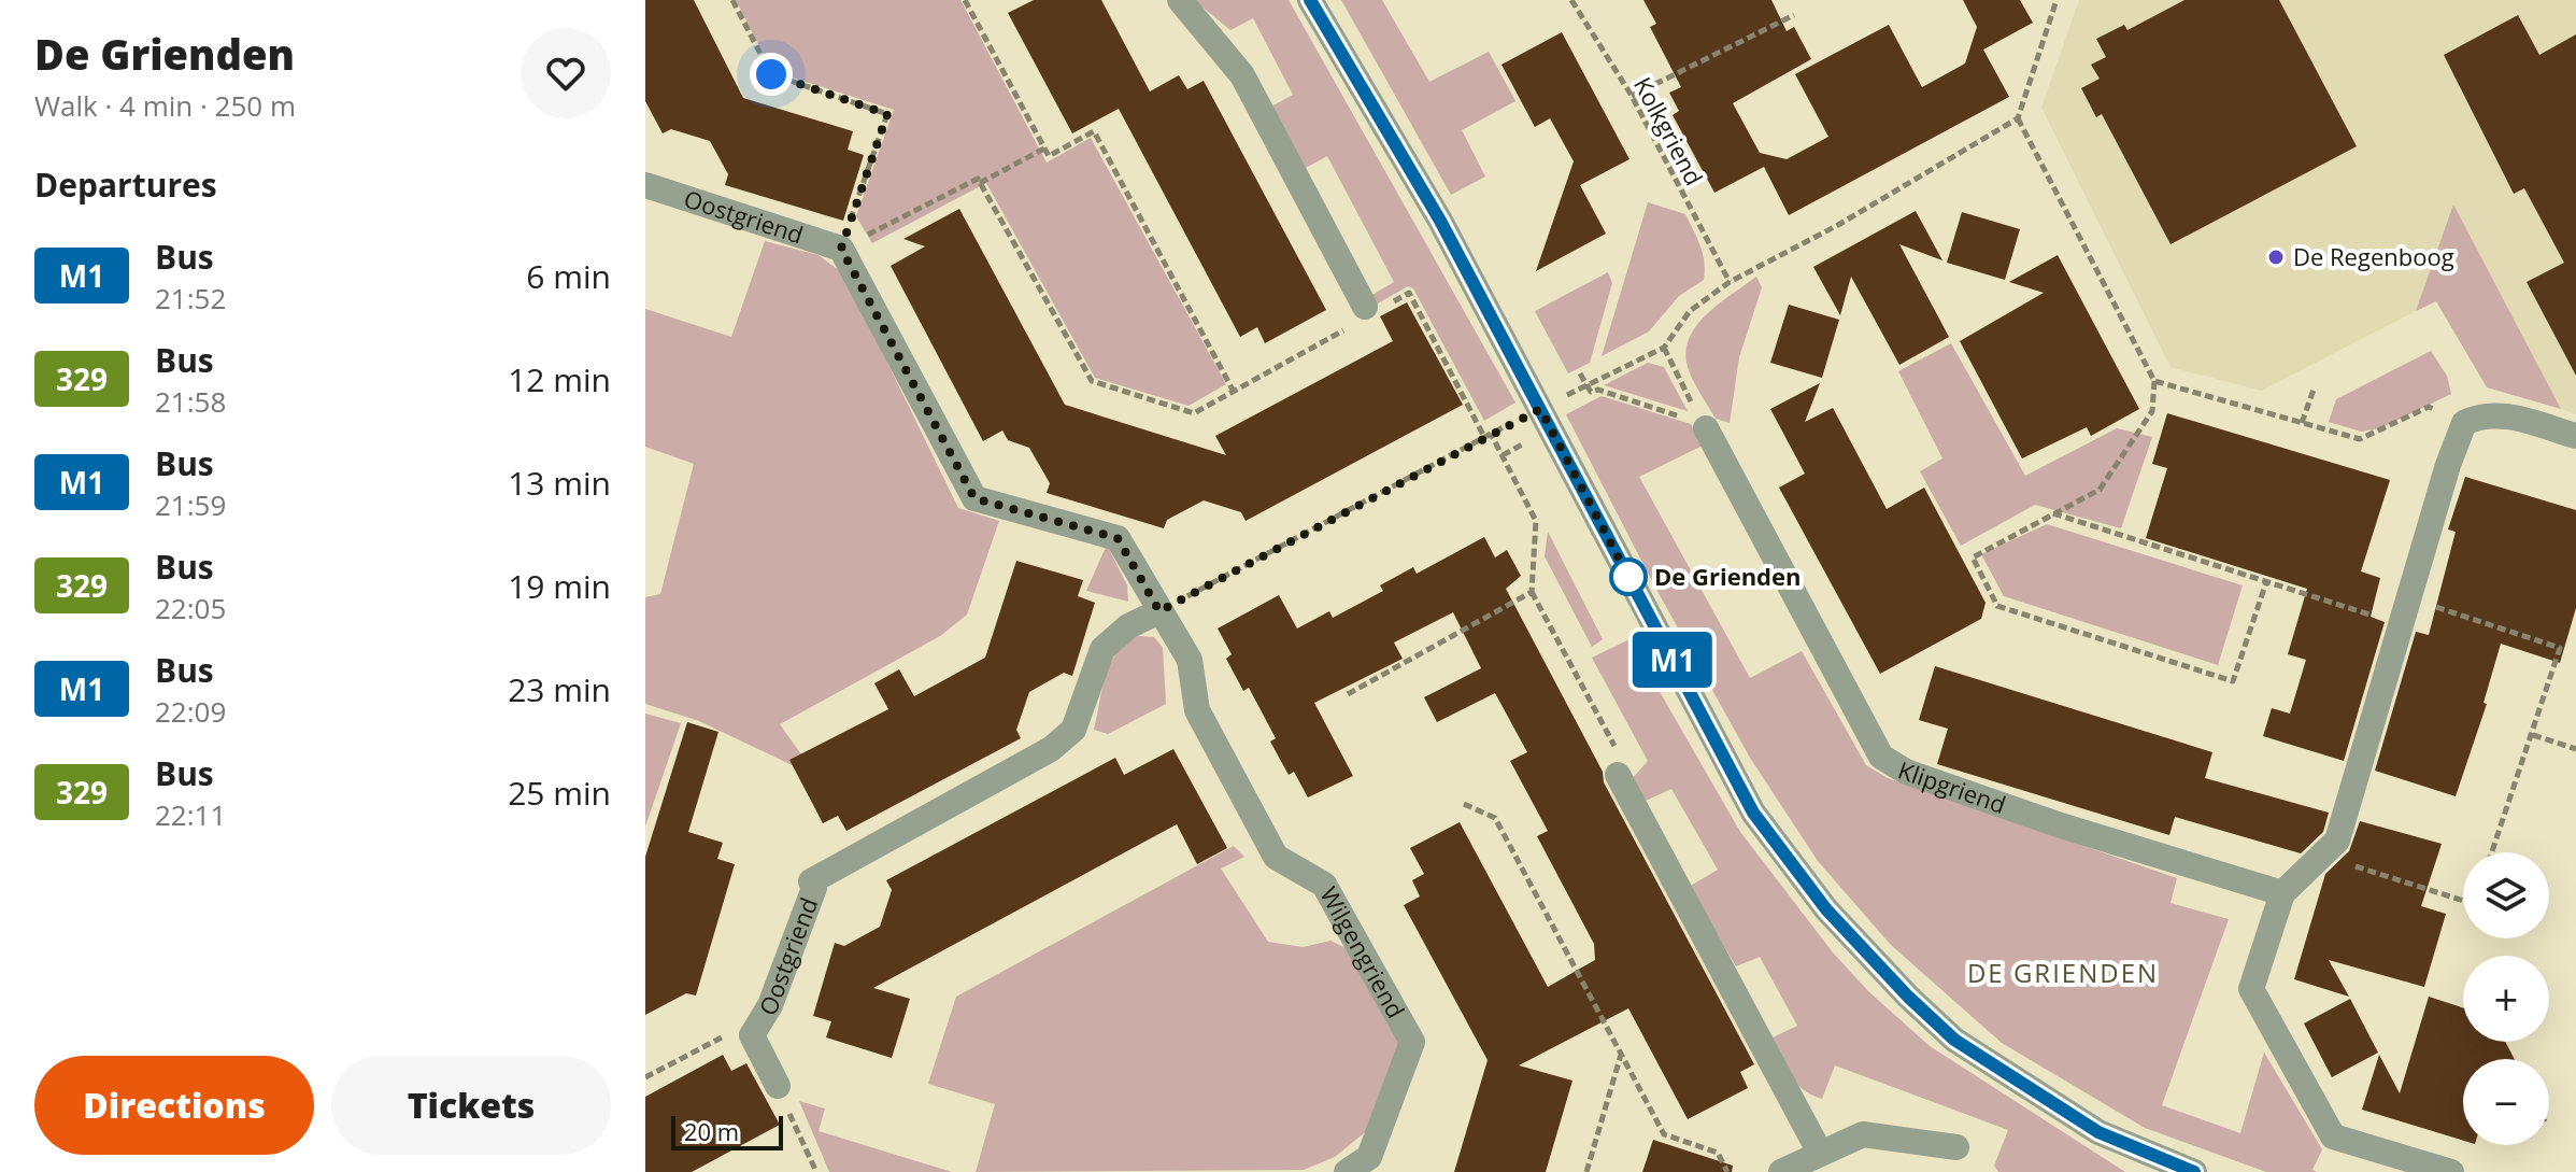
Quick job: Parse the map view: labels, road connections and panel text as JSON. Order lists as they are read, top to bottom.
{
  "streets": {
    "street": ["Oostgriend", "Klipgriend", "Wilgengriend"],
    "path": ["Kolkgriend"]
  },
  "crossings": [
    ["Oostgriend", "Wilgengriend"]
  ],
  "districts": ["DE GRIENDEN"],
  "places": ["De Regenboog", "De Grienden"],
  "lines": ["bus line M1"],
  "scale_bar": "20 m",
  "page": {
    "heading": [
      ["De Grienden", "Walk · 4 min · 250 m"],
      "Departures"
    ],
    "on_map": "M1",
    "list": [
      {
        "mark": "M1",
        "name": "Bus",
        "note": "21:52",
        "value": "6 min"
      },
      {
        "mark": "329",
        "name": "Bus",
        "note": "21:58",
        "value": "12 min"
      },
      {
        "mark": "M1",
        "name": "Bus",
        "note": "21:59",
        "value": "13 min"
      },
      {
        "mark": "329",
        "name": "Bus",
        "note": "22:05",
        "value": "19 min"
      },
      {
        "mark": "M1",
        "name": "Bus",
        "note": "22:09",
        "value": "23 min"
      },
      {
        "mark": "329",
        "name": "Bus",
        "note": "22:11",
        "value": "25 min"
      }
    ],
    "map_buttons": ["+", "−"],
    "buttons": ["Directions", "Tickets"],
    "scale": "20 m"
  }
}
